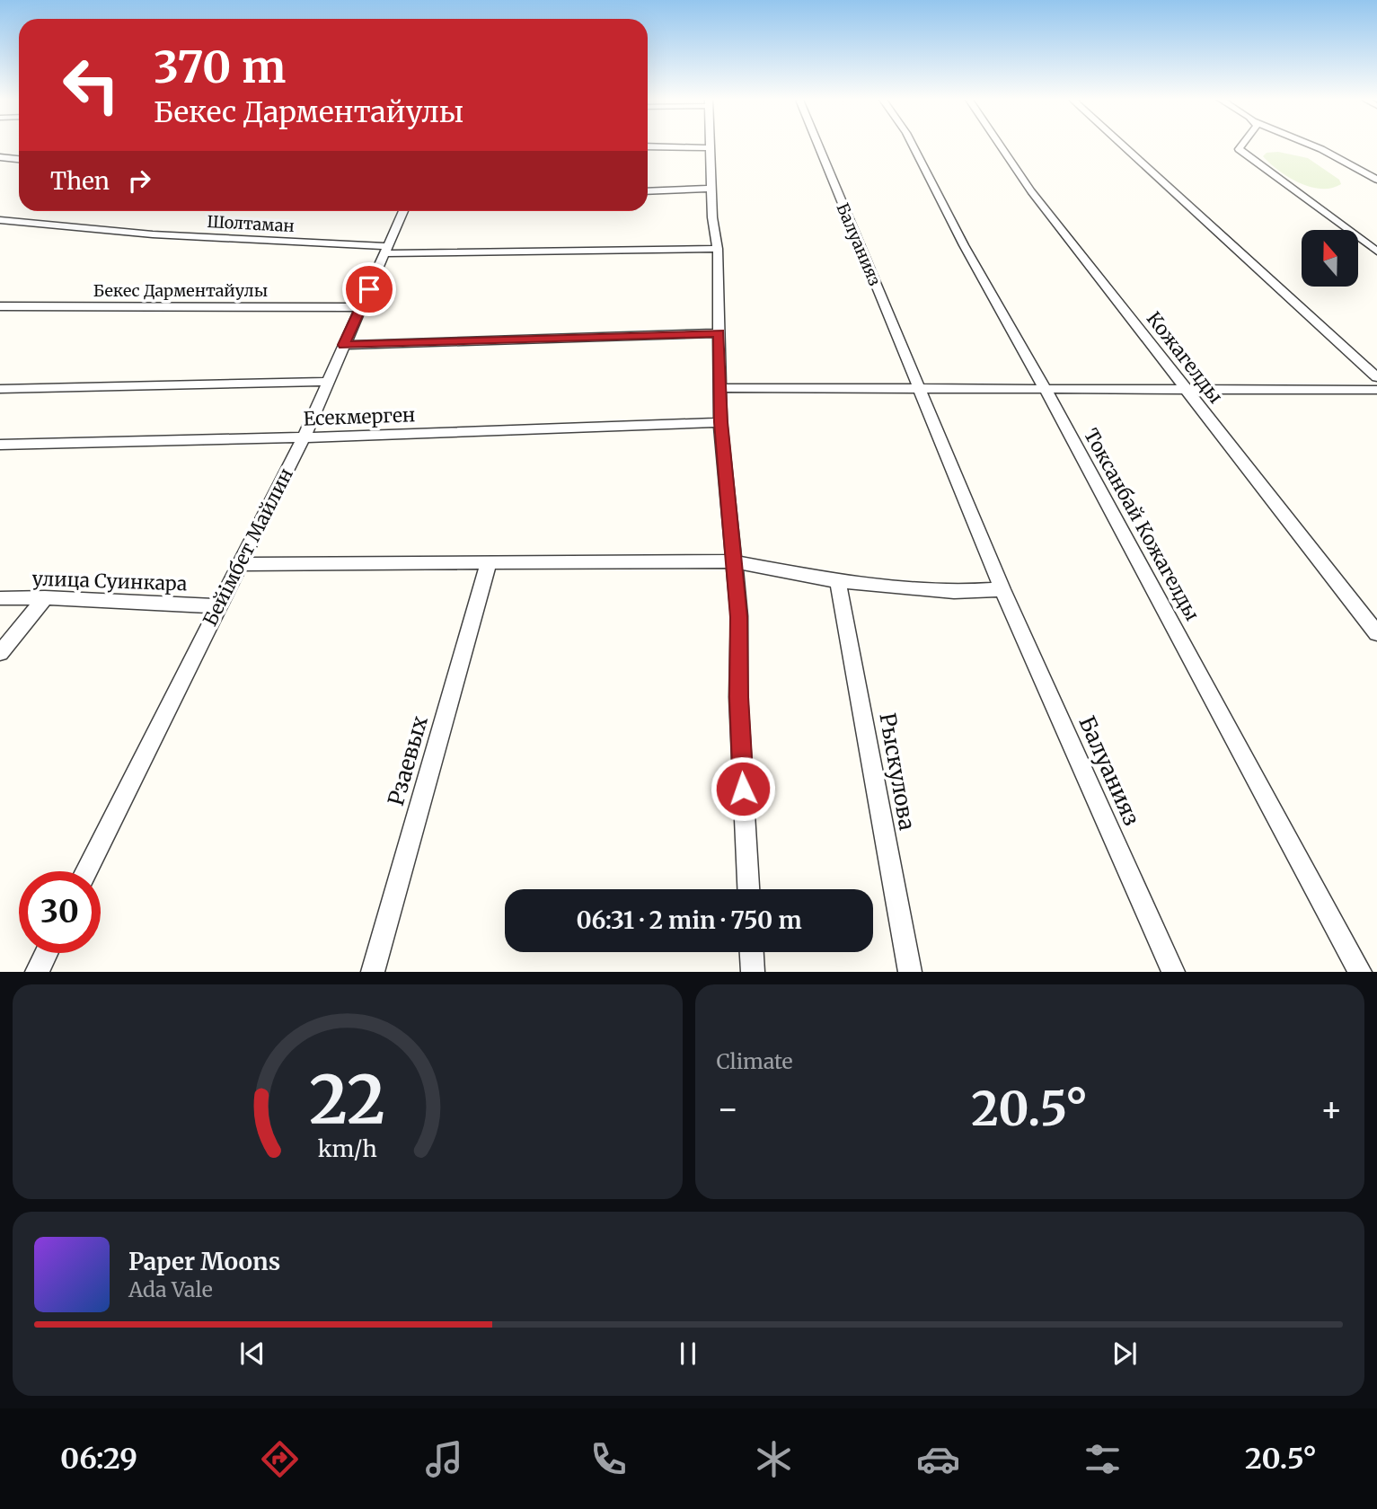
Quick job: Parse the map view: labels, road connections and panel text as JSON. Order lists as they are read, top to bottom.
{
  "streets": {
    "street": [
      "Шолтаман",
      "Балуанияз",
      "Бекес Дарментайулы",
      "Кожагелды",
      "Eсекмерген",
      "Токсанбай Кожагелды",
      "Бейімбет Майлин",
      "улица Суинкара",
      "Рзаевых",
      "Рыскулова"
    ]
  },
  "crossings": [
    ["Шолтаман", "Бейімбет Майлин"],
    ["Бекес Дарментайулы", "Бейімбет Майлин"],
    ["Eсекмерген", "Бейімбет Майлин"],
    ["Бейімбет Майлин", "улица Суинкара"]
  ],
  "north": "top",
  "page": {
    "turn": ["370 m", "Бекес Дарментайулы"],
    "then": "Then",
    "limit": "30",
    "trip": "06:31 · 2 min · 750 m",
    "tile": "Climate",
    "heat": ["−", "20.5°", "+"],
    "song": ["Paper Moons", "Ada Vale"],
    "tabs": ["06:29", "20.5°"],
    "gauge": ["22", "km/h"]
  }
}
